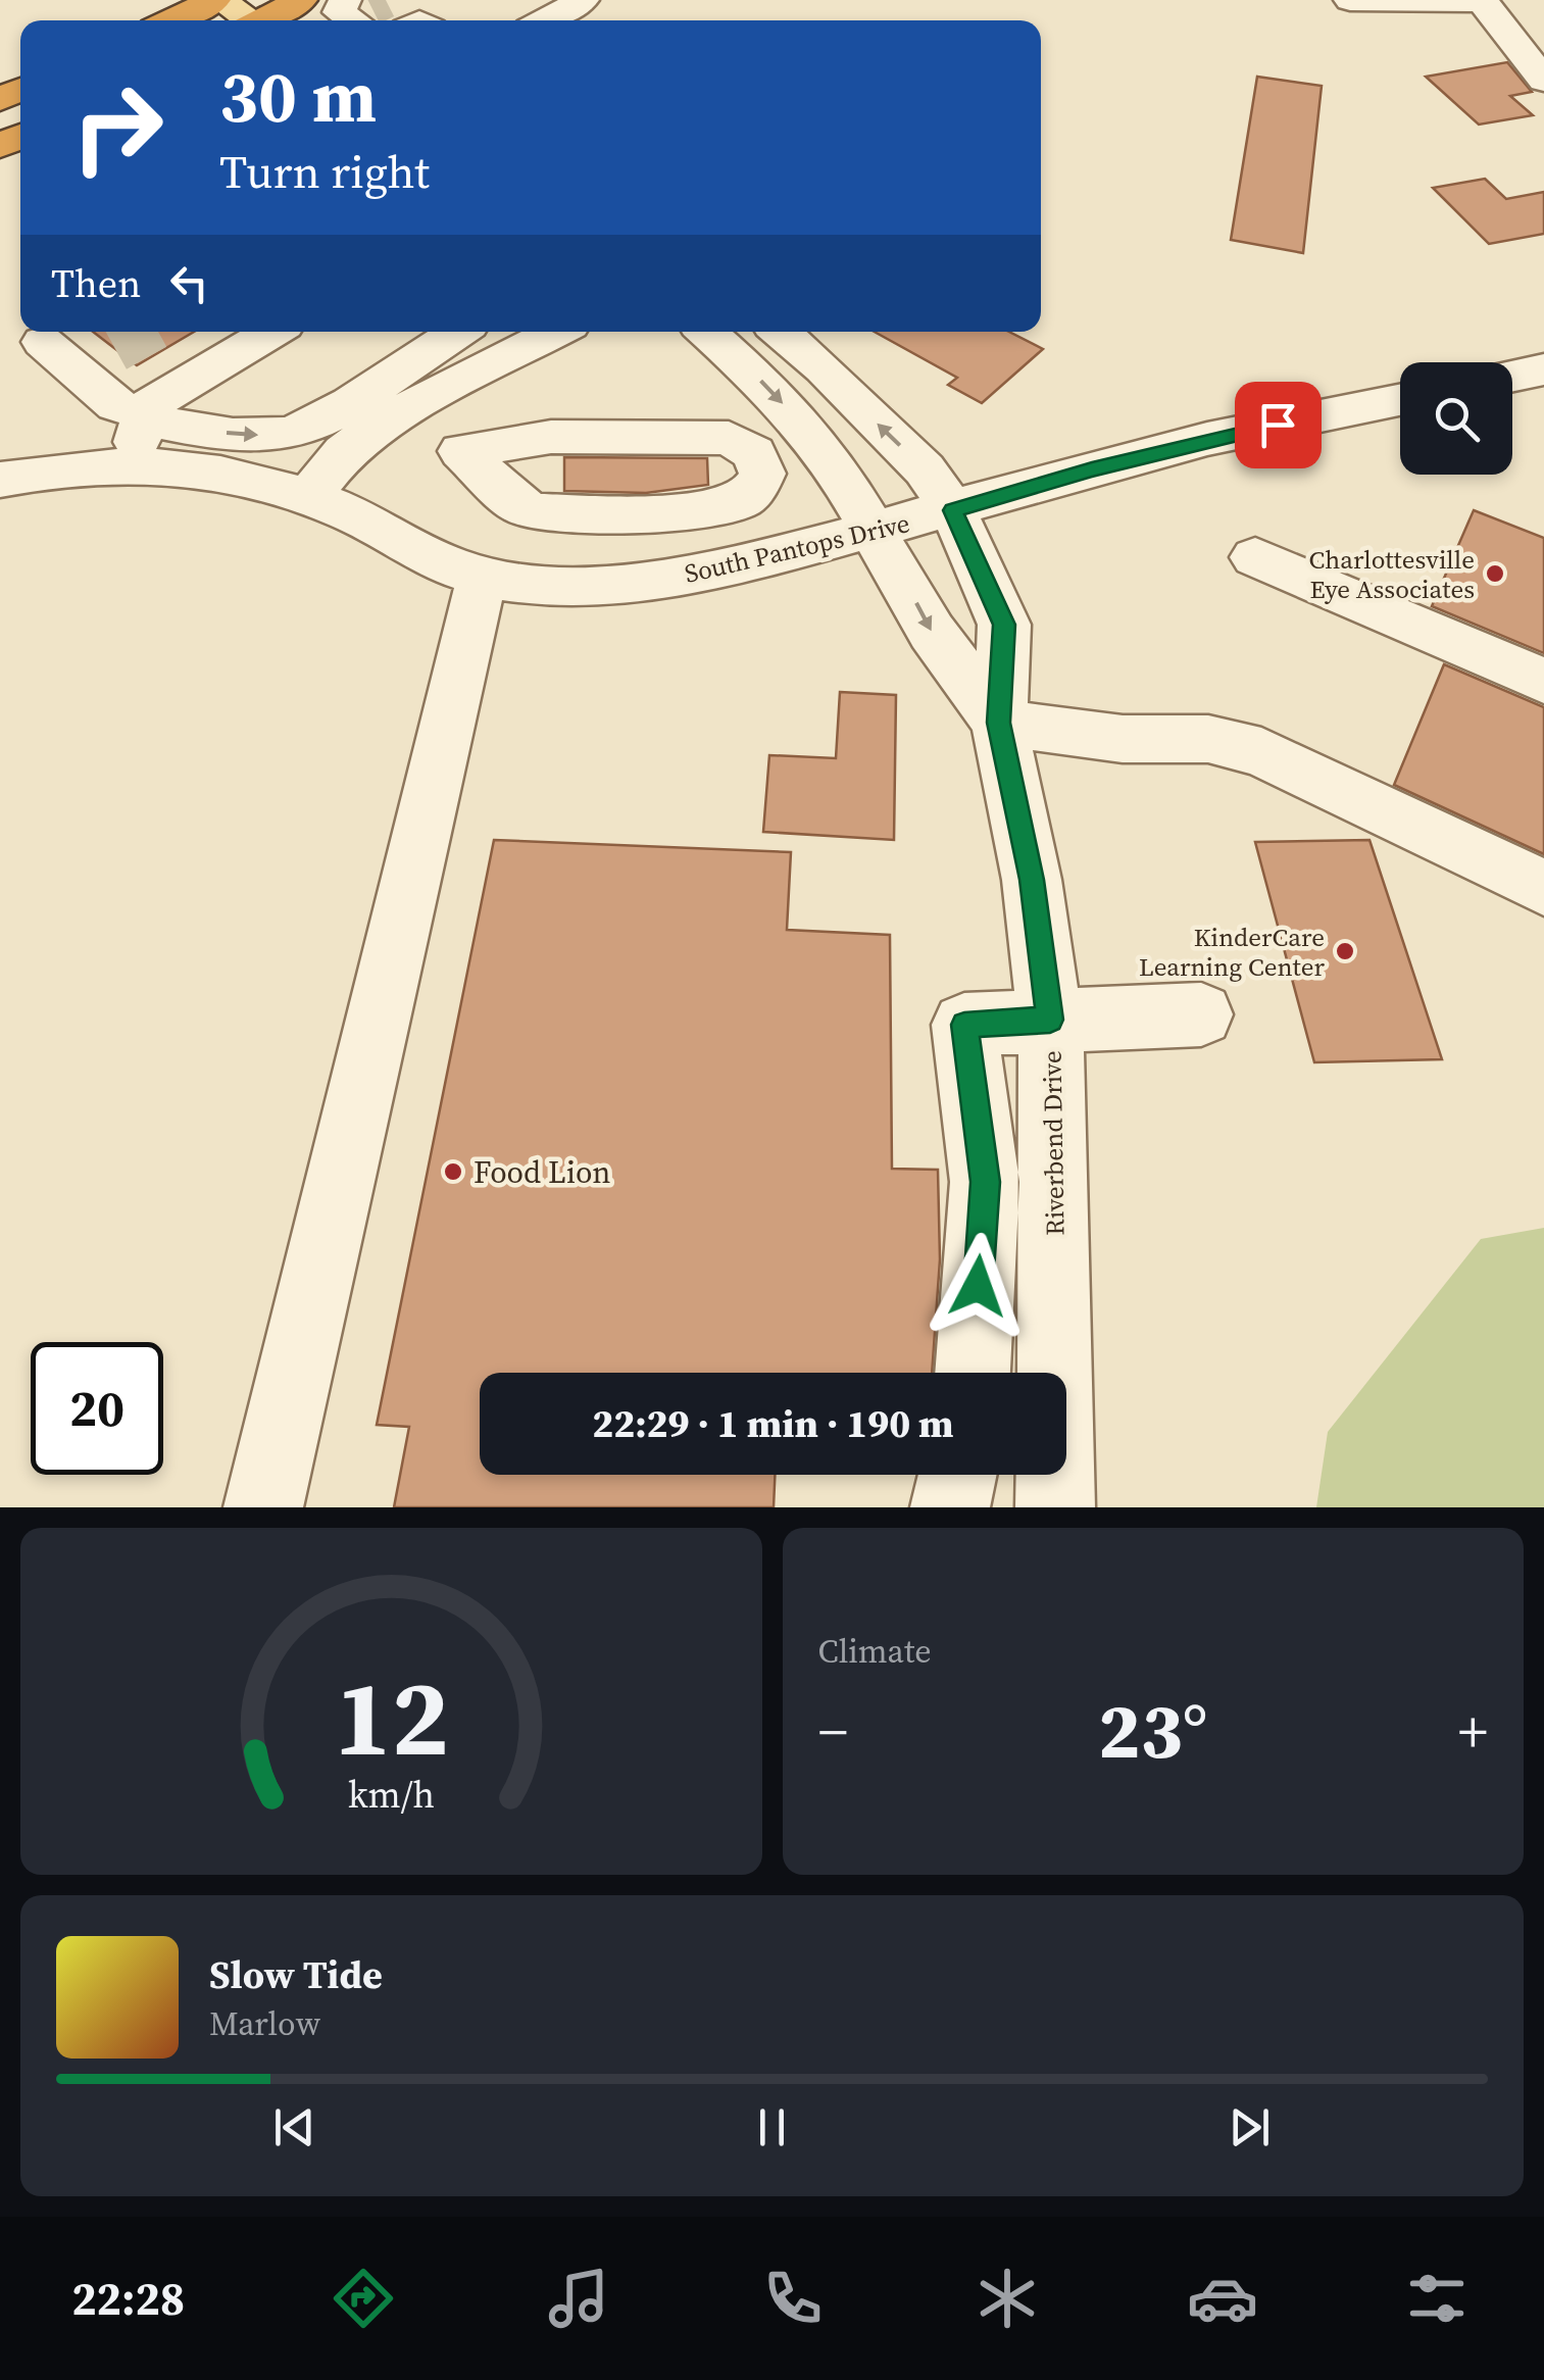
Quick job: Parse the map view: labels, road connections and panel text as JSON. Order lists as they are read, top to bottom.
{
  "streets": {
    "street": ["South Pantops Drive", "Riverbend Drive"]
  },
  "crossings": [
    ["South Pantops Drive", "Riverbend Drive"]
  ],
  "places": ["Charlottesville Eye Associates", "KinderCare Learning Center", "Food Lion"],
  "page": {
    "turn": ["30 m", "Turn right"],
    "then": "Then",
    "limit": "20",
    "trip": "22:29 · 1 min · 190 m",
    "tile": "Climate",
    "heat": ["−", "23°", "+"],
    "song": ["Slow Tide", "Marlow"],
    "tabs": "22:28",
    "gauge": ["12", "km/h"]
  }
}
